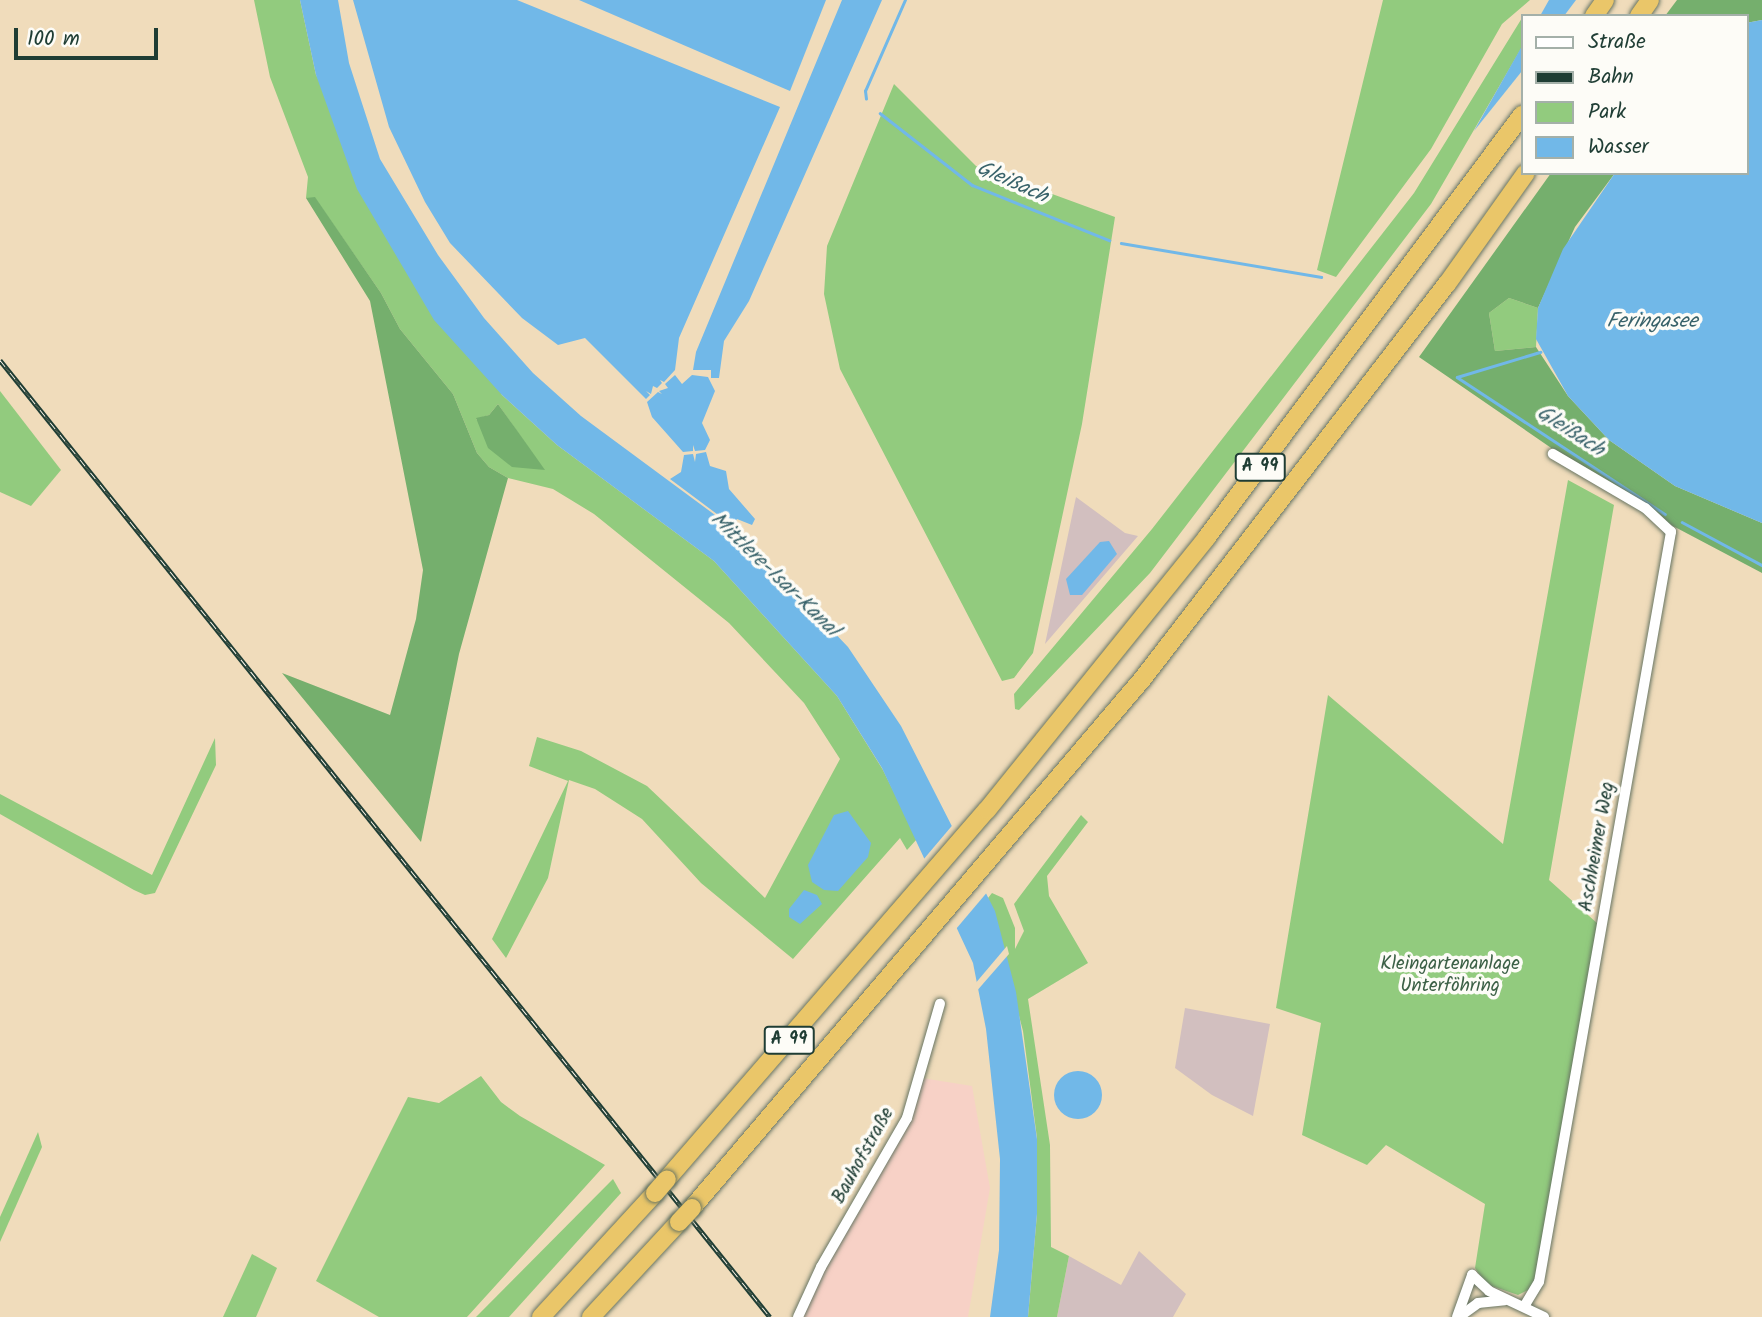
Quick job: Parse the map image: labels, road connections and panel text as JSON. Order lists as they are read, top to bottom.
{
  "streets": {
    "highway": ["A 99"],
    "street": ["Aschheimer Weg", "Bauhofstraße"]
  },
  "water": ["Gleißach", "Feringasee", "Mittlere-Isar-Kanal"],
  "parks": ["Kleingartenanlage Unterföhring"],
  "legend": [
    "Straße",
    "Bahn",
    "Park",
    "Wasser"
  ],
  "scale_bar": "100 m"
}
